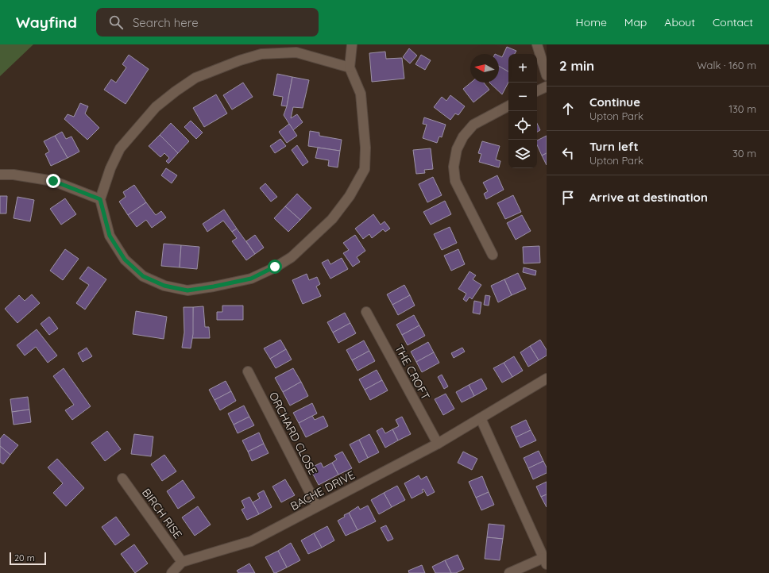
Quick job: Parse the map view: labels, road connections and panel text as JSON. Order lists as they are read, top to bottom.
{
  "streets": {
    "street": [
      "THE CROFT",
      "ORCHARD CLOSE",
      "BACHE DRIVE",
      "BIRCH RISE"
    ]
  },
  "crossings": [
    ["THE CROFT", "BACHE DRIVE"],
    ["ORCHARD CLOSE", "BACHE DRIVE"],
    ["BACHE DRIVE", "BIRCH RISE"]
  ],
  "scale_bar": "20 m",
  "north": "left",
  "page": {
    "header": "Wayfind",
    "search": "Search here",
    "nav": [
      "Home",
      "Map",
      "About",
      "Contact"
    ],
    "heading": ["2 min", "Walk · 160 m"],
    "map_buttons": ["+", "−"],
    "list": [
      ["Continue", "Upton Park", "130 m"],
      ["Turn left", "Upton Park", "30 m"],
      "Arrive at destination"
    ],
    "scale": "20 m"
  }
}
